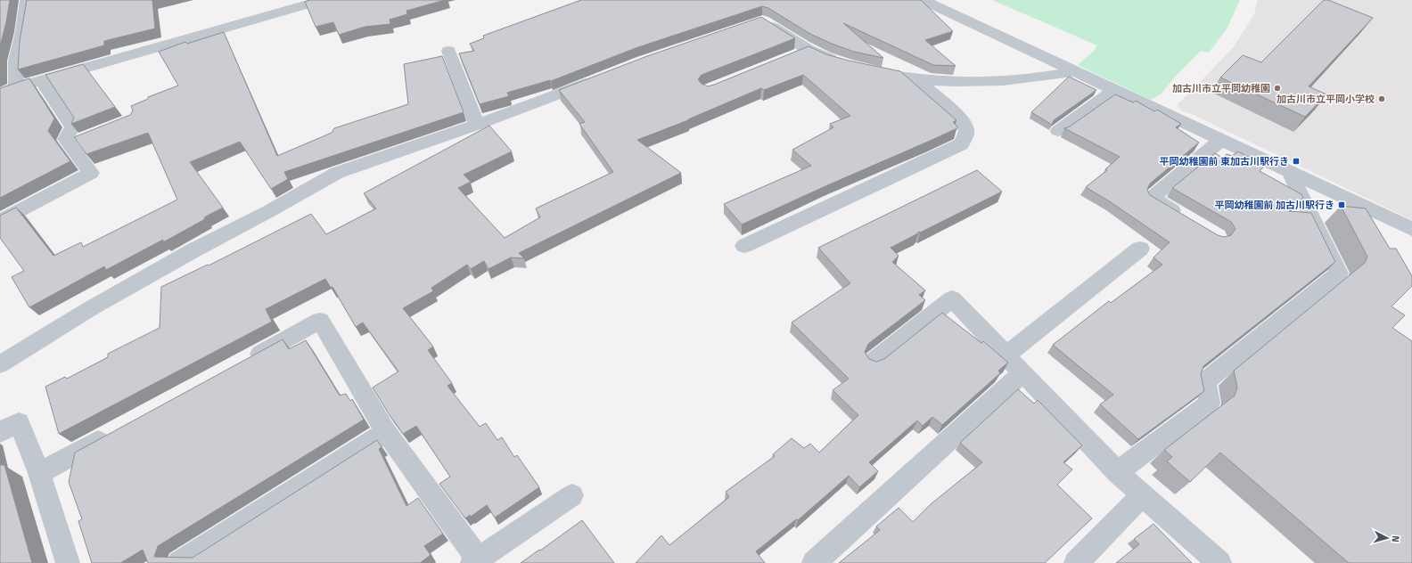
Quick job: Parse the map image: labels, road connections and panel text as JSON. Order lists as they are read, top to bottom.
{
  "places": {
    "other": ["加古川市立平岡幼稚園", "加古川市立平岡小学校"],
    "transit": ["平岡幼稚園前 東加古川駅行き", "平岡幼稚園前 加古川駅行き"]
  },
  "north": "right"
}
